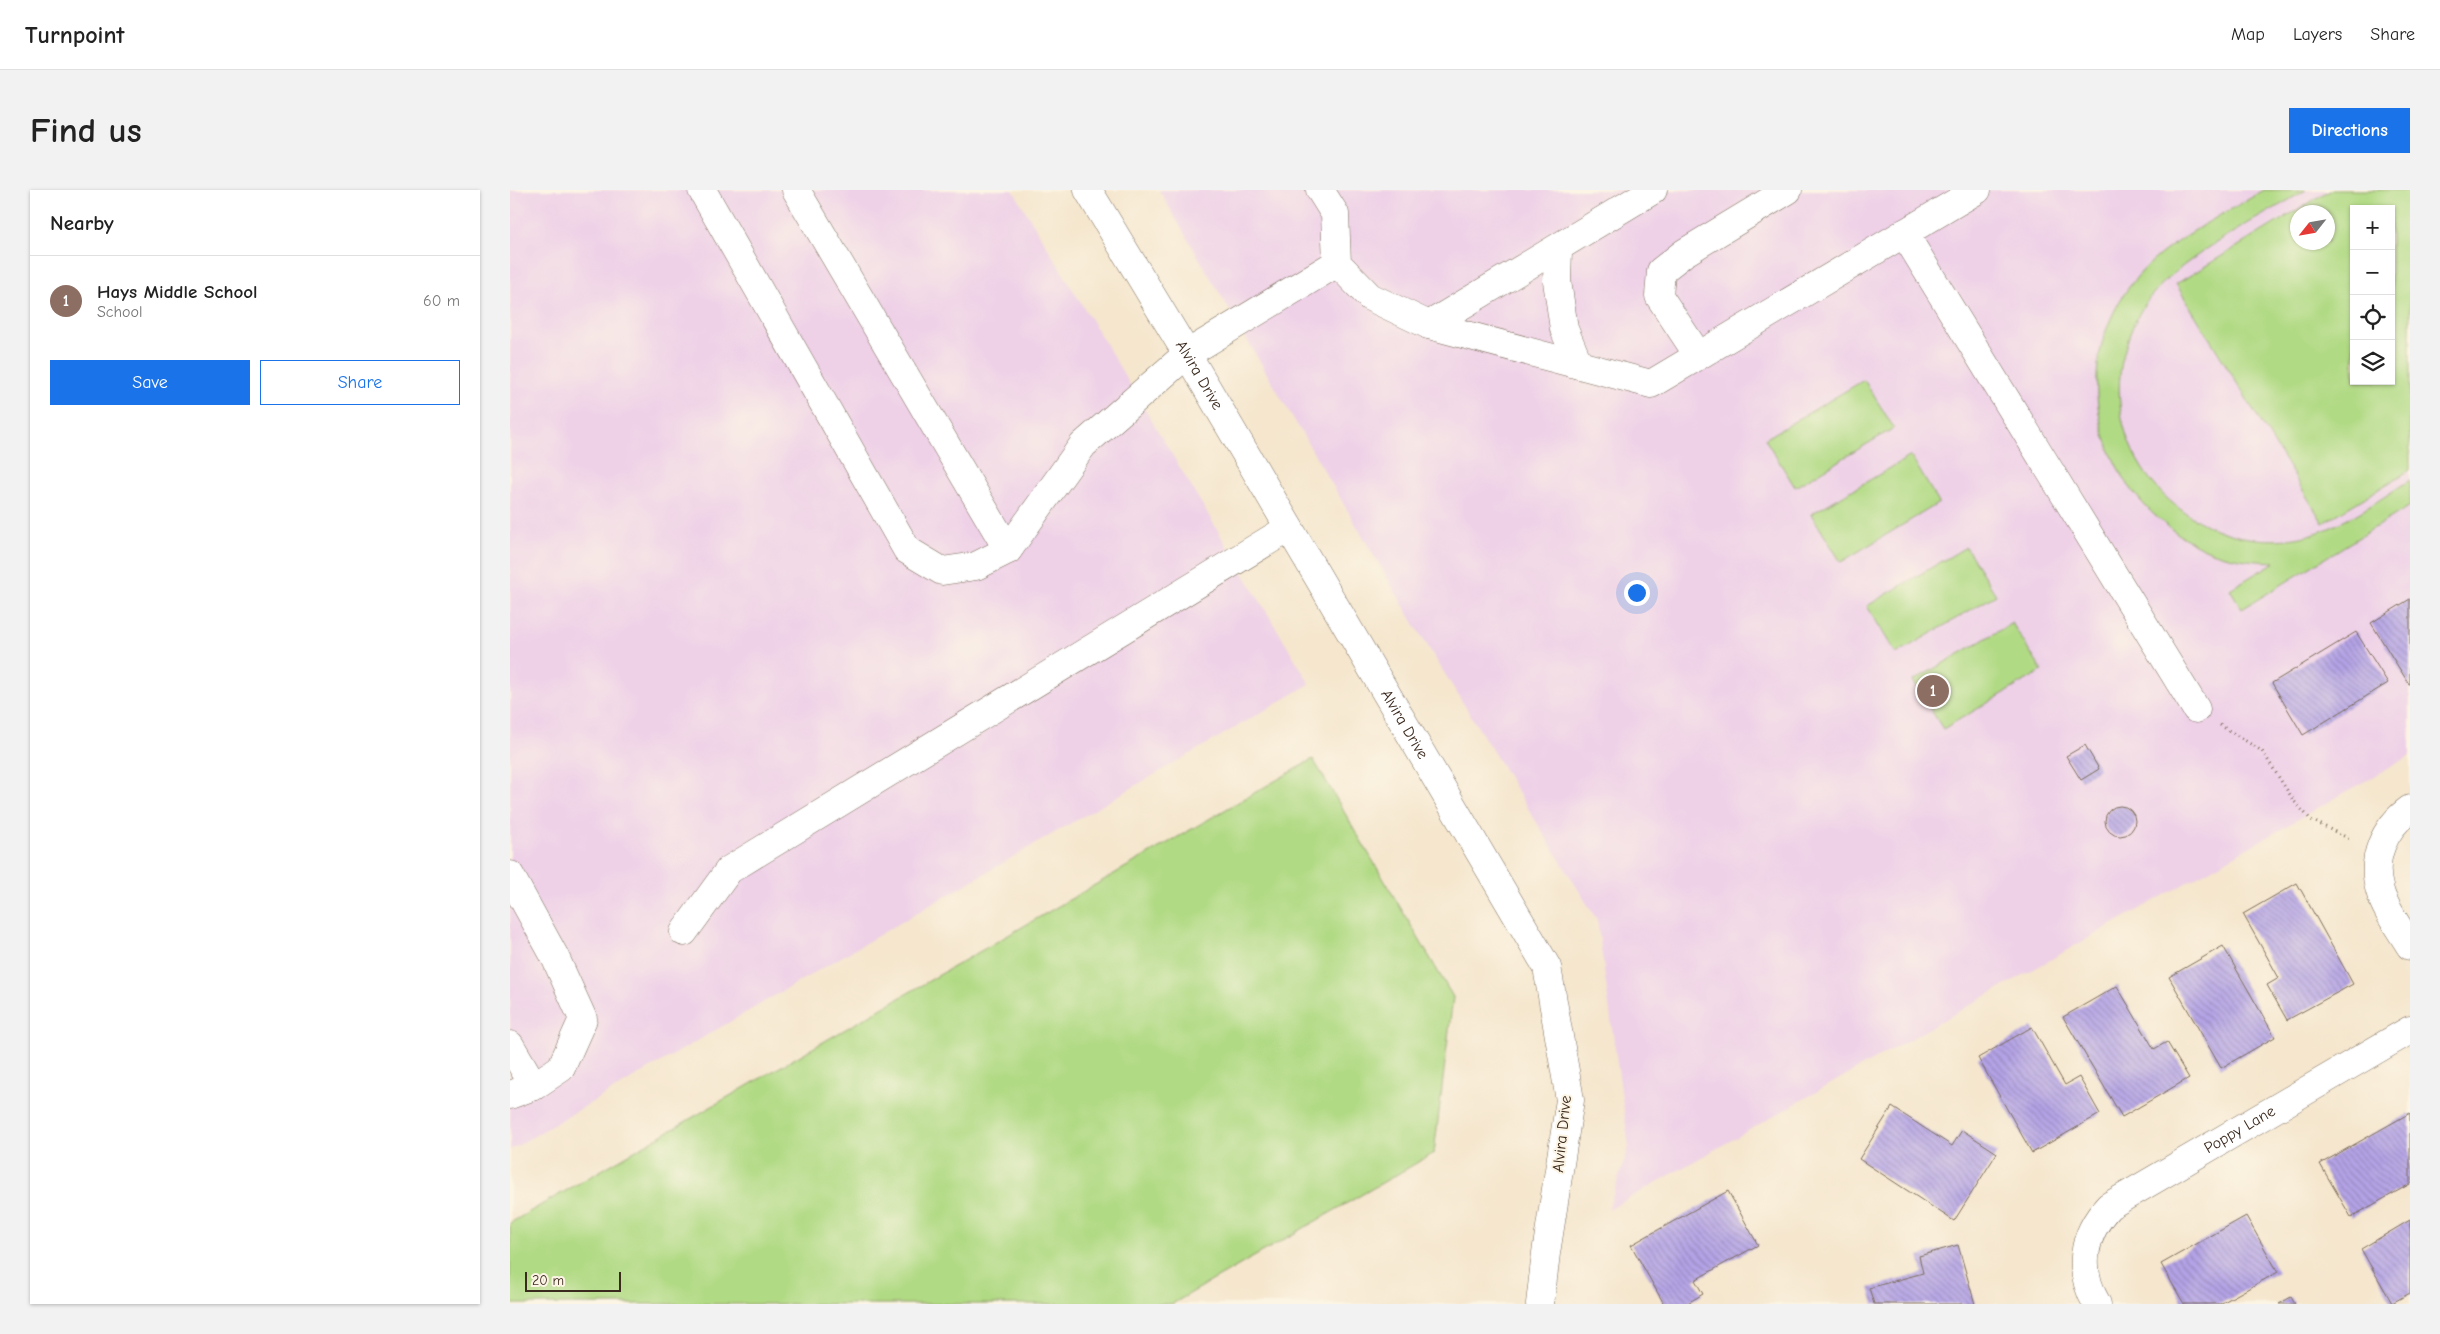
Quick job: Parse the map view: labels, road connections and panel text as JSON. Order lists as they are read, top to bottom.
{
  "streets": {
    "street": ["Alvira Drive", "Poppy Lane"]
  },
  "scale_bar": "20 m",
  "north": "bottom left",
  "page": {
    "header": "Turnpoint",
    "nav": ["Map", "Layers", "Share"],
    "buttons": [
      "Directions",
      ["Save", "Share"]
    ],
    "title": "Find us",
    "heading": "Nearby",
    "map_buttons": ["+", "−"],
    "list": [
      {
        "mark": "1",
        "name": "Hays Middle School",
        "note": "School",
        "value": "60 m"
      }
    ],
    "pins": "1",
    "scale": "20 m"
  }
}
